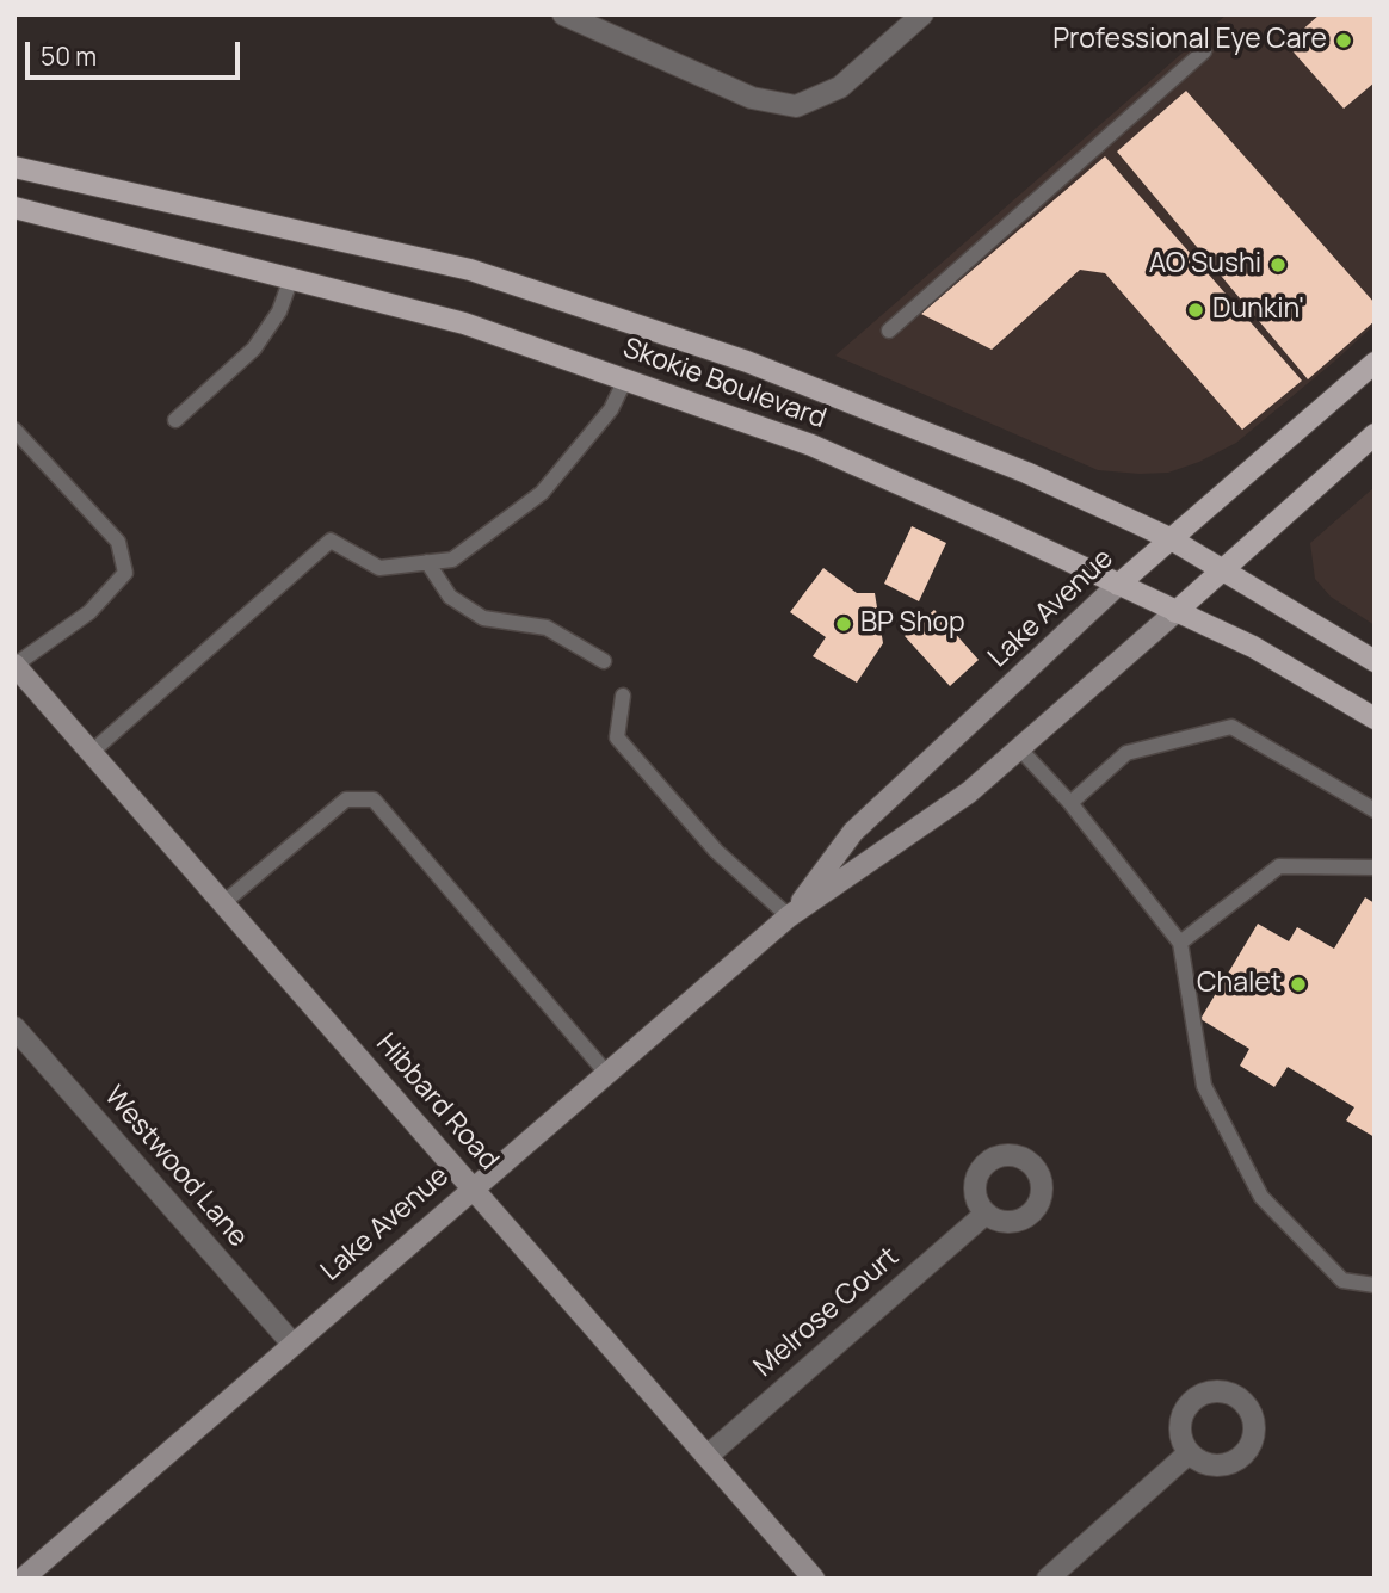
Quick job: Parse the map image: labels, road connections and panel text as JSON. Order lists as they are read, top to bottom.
{
  "streets": {
    "main road": ["Skokie Boulevard", "Lake Avenue", "Hibbard Road"],
    "street": ["Westwood Lane", "Melrose Court"]
  },
  "crossings": [
    ["Skokie Boulevard", "Lake Avenue"],
    ["Lake Avenue", "Hibbard Road"],
    ["Lake Avenue", "Westwood Lane"],
    ["Hibbard Road", "Melrose Court"]
  ],
  "places": [
    "Professional Eye Care",
    "AO Sushi",
    "Dunkin'",
    "BP Shop",
    "Chalet"
  ],
  "scale_bar": "50 m"
}
